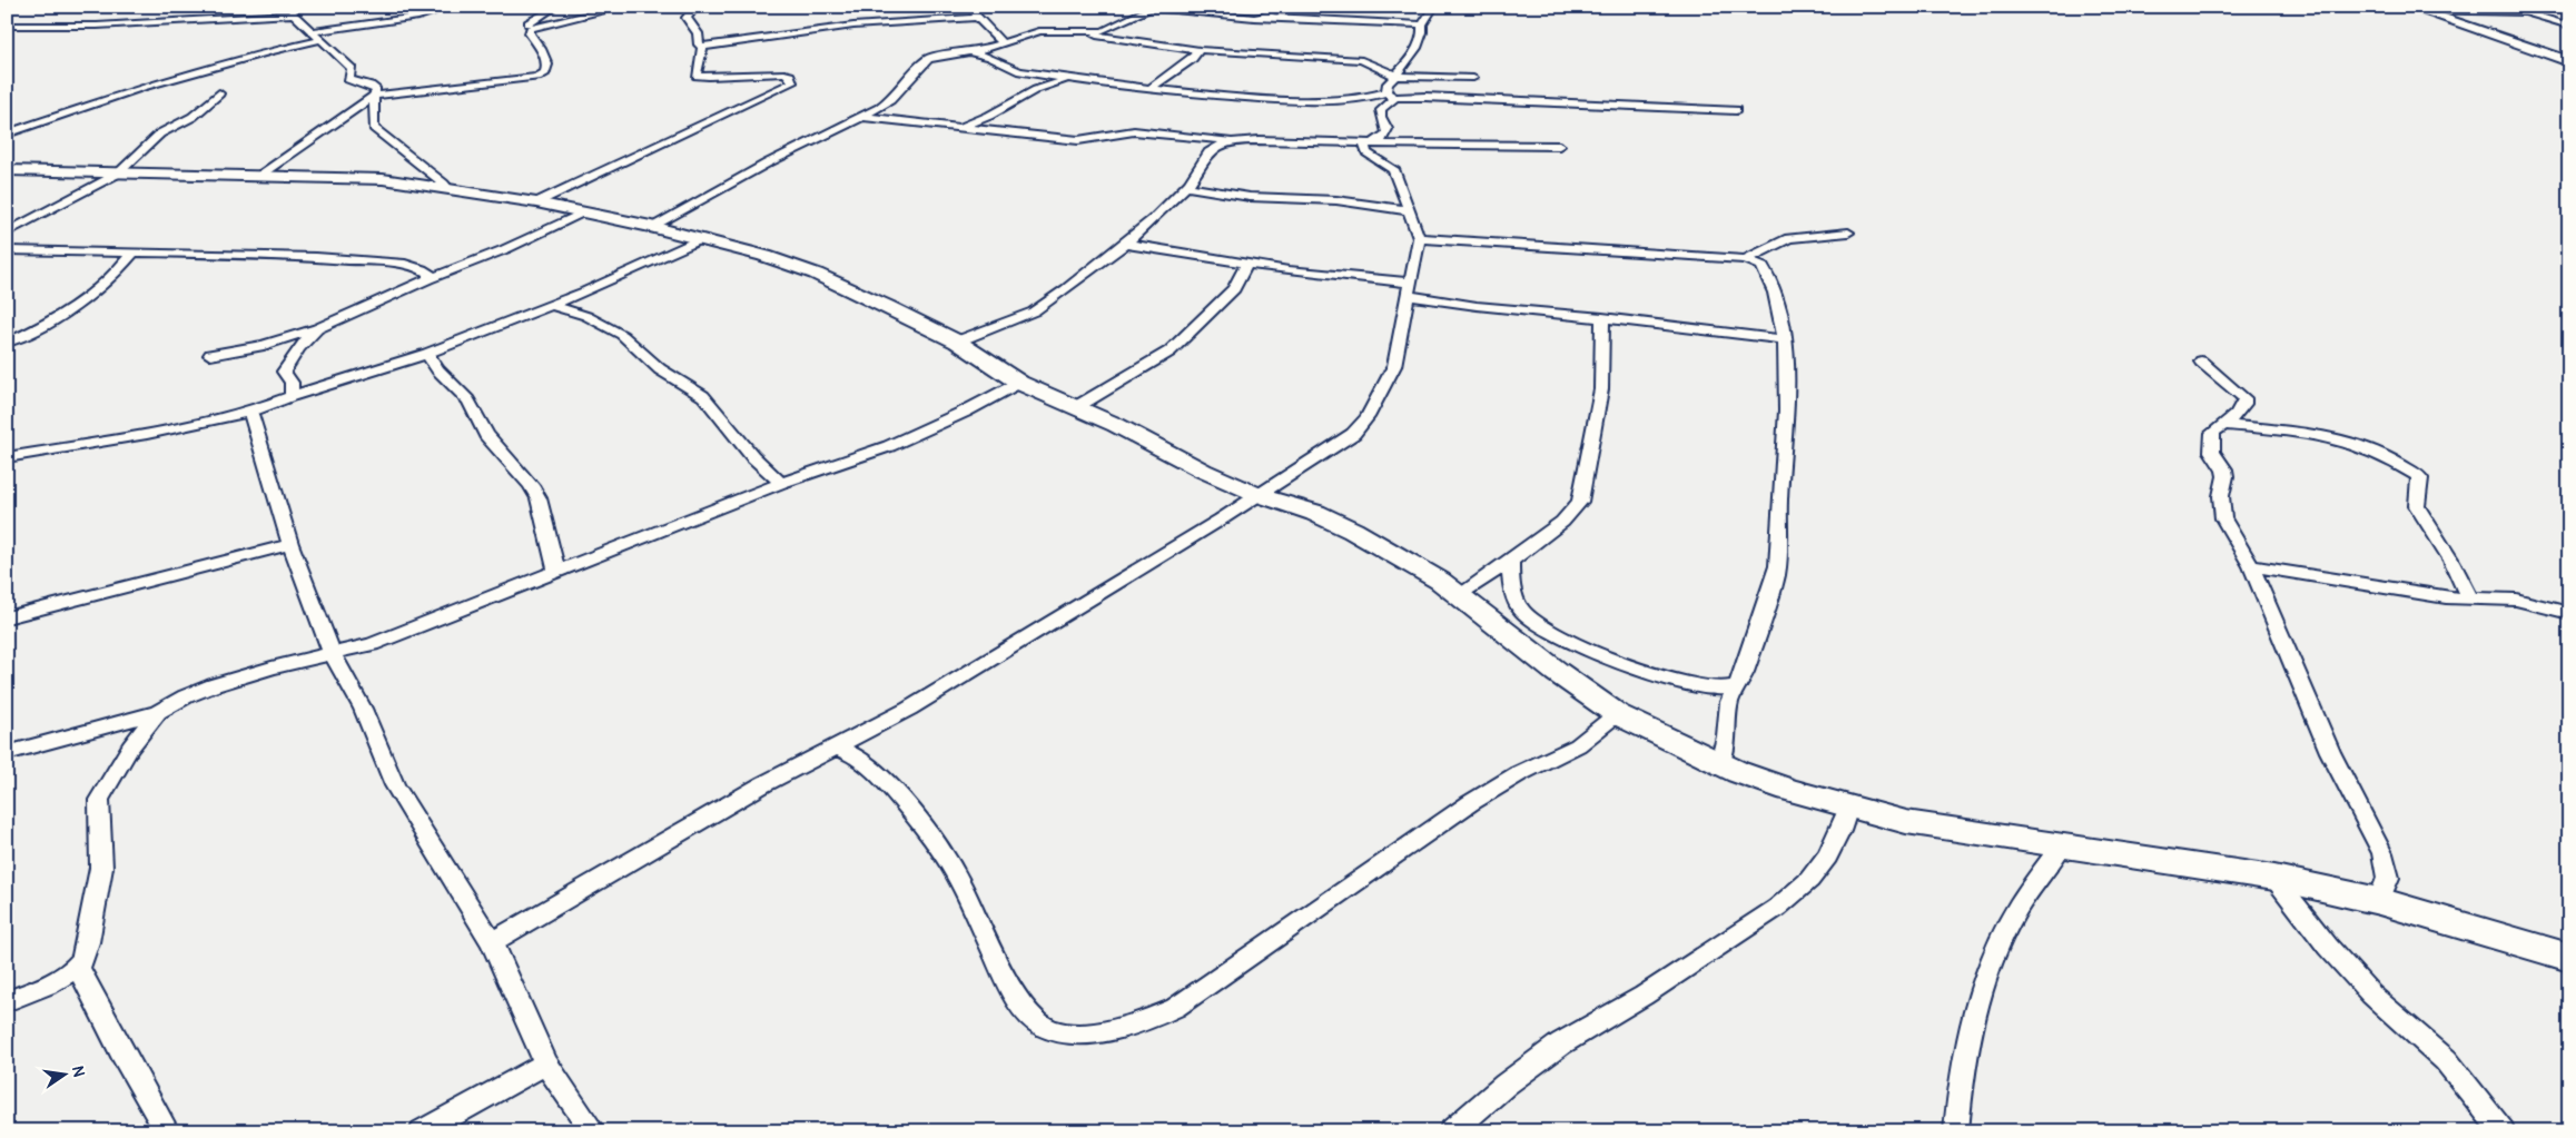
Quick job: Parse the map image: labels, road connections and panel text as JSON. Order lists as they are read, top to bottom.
{
  "north": "right"
}
